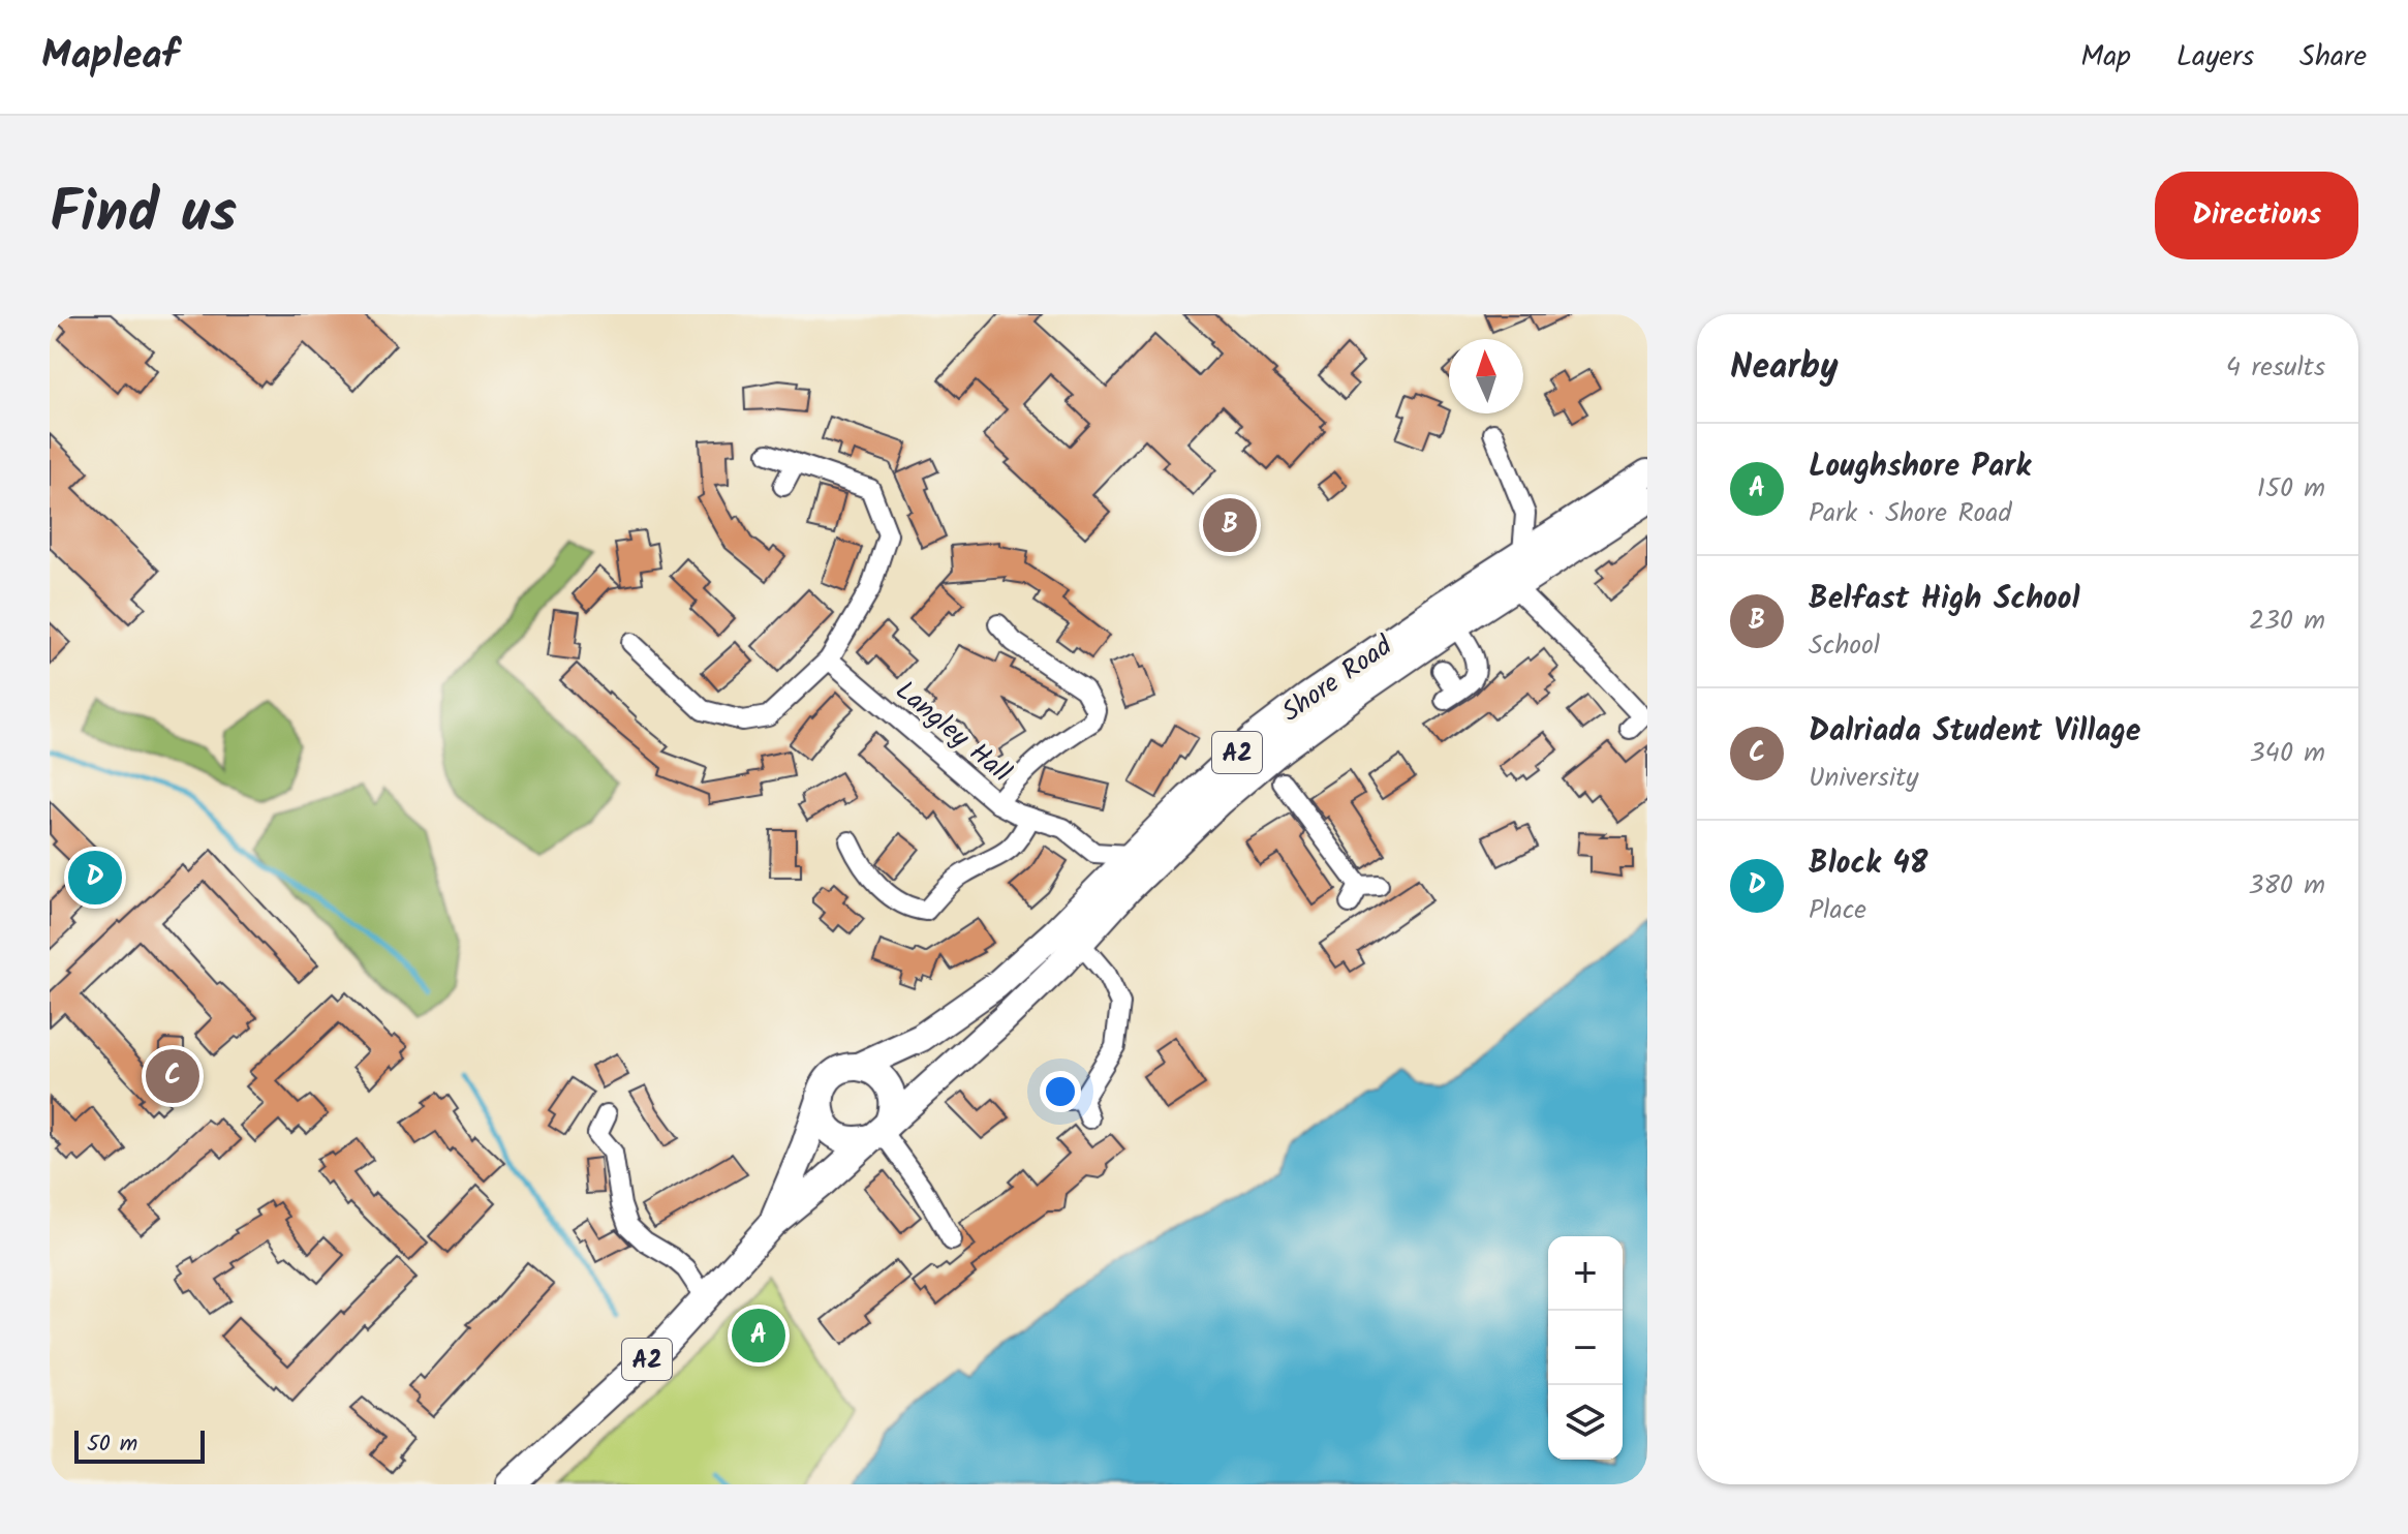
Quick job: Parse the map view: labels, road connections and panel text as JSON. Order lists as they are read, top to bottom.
{
  "streets": {
    "highway": ["Shore Road", "A2"],
    "street": ["Langley Hall"]
  },
  "crossings": [
    ["Shore Road", "A2"]
  ],
  "scale_bar": "50 m",
  "north": "top",
  "page": {
    "header": "Mapleaf",
    "nav": ["Map", "Layers", "Share"],
    "title": "Find us",
    "buttons": "Directions",
    "heading": ["Nearby", "4 results"],
    "list": [
      {
        "mark": "A",
        "name": "Loughshore Park",
        "note": "Park · Shore Road",
        "value": "150 m"
      },
      {
        "mark": "B",
        "name": "Belfast High School",
        "note": "School",
        "value": "230 m"
      },
      {
        "mark": "C",
        "name": "Dalriada Student Village",
        "note": "University",
        "value": "340 m"
      },
      {
        "mark": "D",
        "name": "Block 48",
        "note": "Place",
        "value": "380 m"
      }
    ],
    "pins": [
      "B",
      "D",
      "C",
      "A"
    ],
    "map_buttons": ["+", "−"],
    "scale": "50 m"
  }
}
